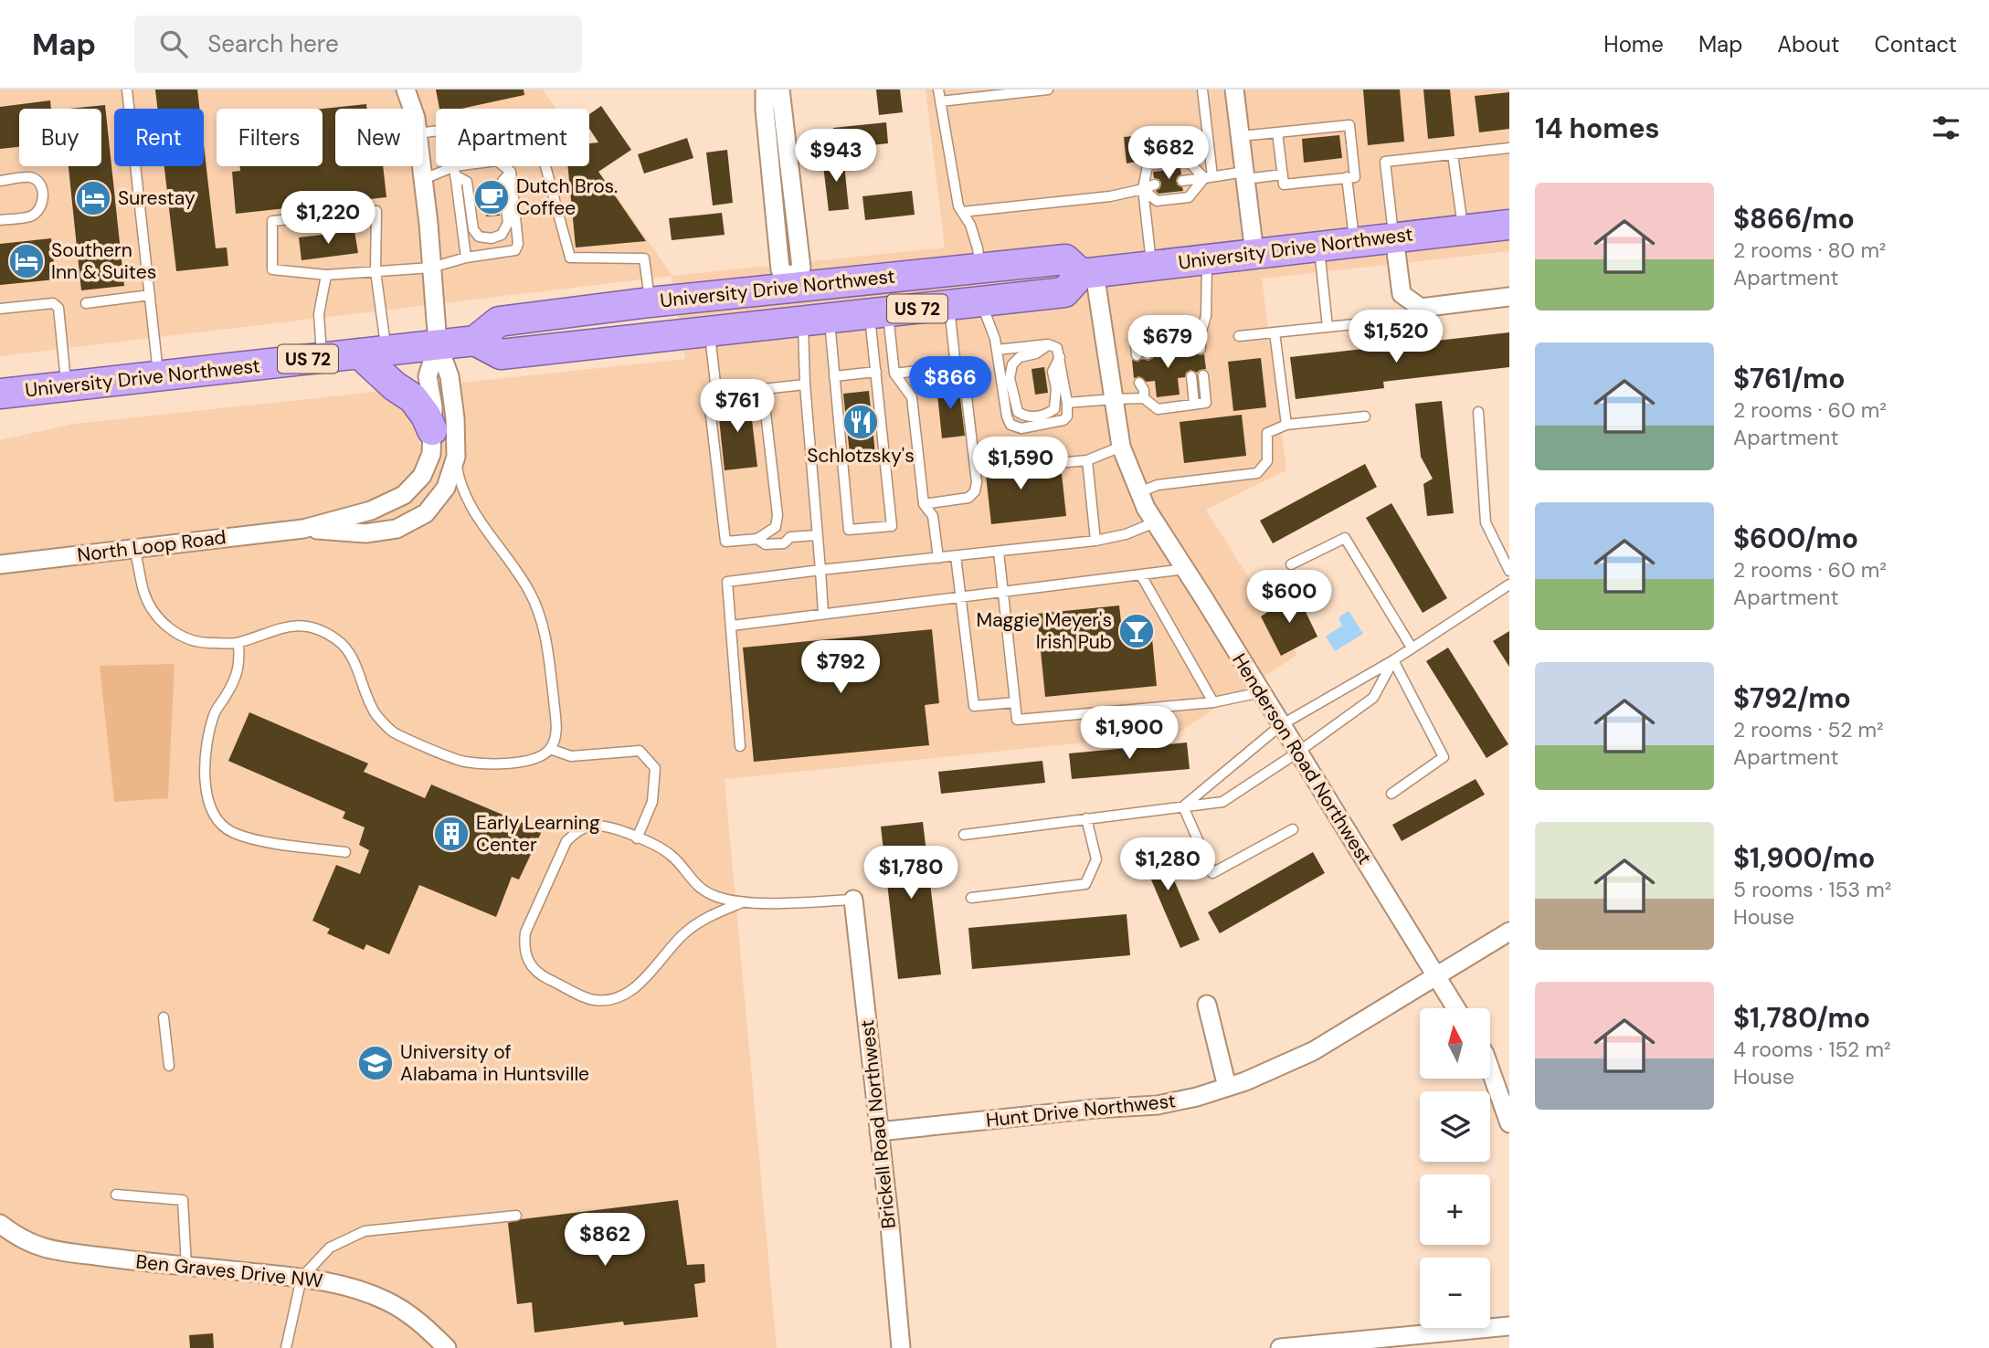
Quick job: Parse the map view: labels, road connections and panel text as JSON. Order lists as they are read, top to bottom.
{
  "streets": {
    "highway": ["University Drive Northwest", "US 72"],
    "street": [
      "North Loop Road",
      "Henderson Road Northwest",
      "Hunt Drive Northwest",
      "Brickell Road Northwest",
      "Ben Graves Drive NW"
    ]
  },
  "crossings": [
    ["University Drive Northwest", "North Loop Road"],
    ["University Drive Northwest", "Henderson Road Northwest"],
    ["Henderson Road Northwest", "Hunt Drive Northwest"],
    ["Hunt Drive Northwest", "Brickell Road Northwest"]
  ],
  "places": {
    "cafe": ["Dutch Bros. Coffee"],
    "hotel": ["Surestay", "Southern Inn & Suites"],
    "restaurant": ["Schlotzsky's"],
    "bar": ["Maggie Meyer's Irish Pub"],
    "building": ["Early Learning Center"],
    "school or university": ["University of Alabama in Huntsville"]
  },
  "north": "top",
  "page": {
    "header": "Map",
    "search": "Search here",
    "nav": [
      "Home",
      "Map",
      "About",
      "Contact"
    ],
    "heading": "14 homes",
    "chip": [
      "Buy",
      "Rent",
      "Filters",
      "New",
      "Apartment"
    ],
    "price": [
      "$682",
      "$943",
      "$1,220",
      "$1,520",
      "$679",
      "$866",
      "$761",
      "$1,590",
      "$600",
      "$792",
      "$1,900",
      "$1,280",
      "$1,780",
      "$862"
    ],
    "list": [
      {
        "name": "$866/mo",
        "note": "2 rooms · 80 m² · Apartment"
      },
      {
        "name": "$761/mo",
        "note": "2 rooms · 60 m² · Apartment"
      },
      {
        "name": "$600/mo",
        "note": "2 rooms · 60 m² · Apartment"
      },
      {
        "name": "$792/mo",
        "note": "2 rooms · 52 m² · Apartment"
      },
      {
        "name": "$1,900/mo",
        "note": "5 rooms · 153 m² · House"
      },
      {
        "name": "$1,780/mo",
        "note": "4 rooms · 152 m² · House"
      }
    ],
    "map_buttons": ["+", "−"]
  }
}
